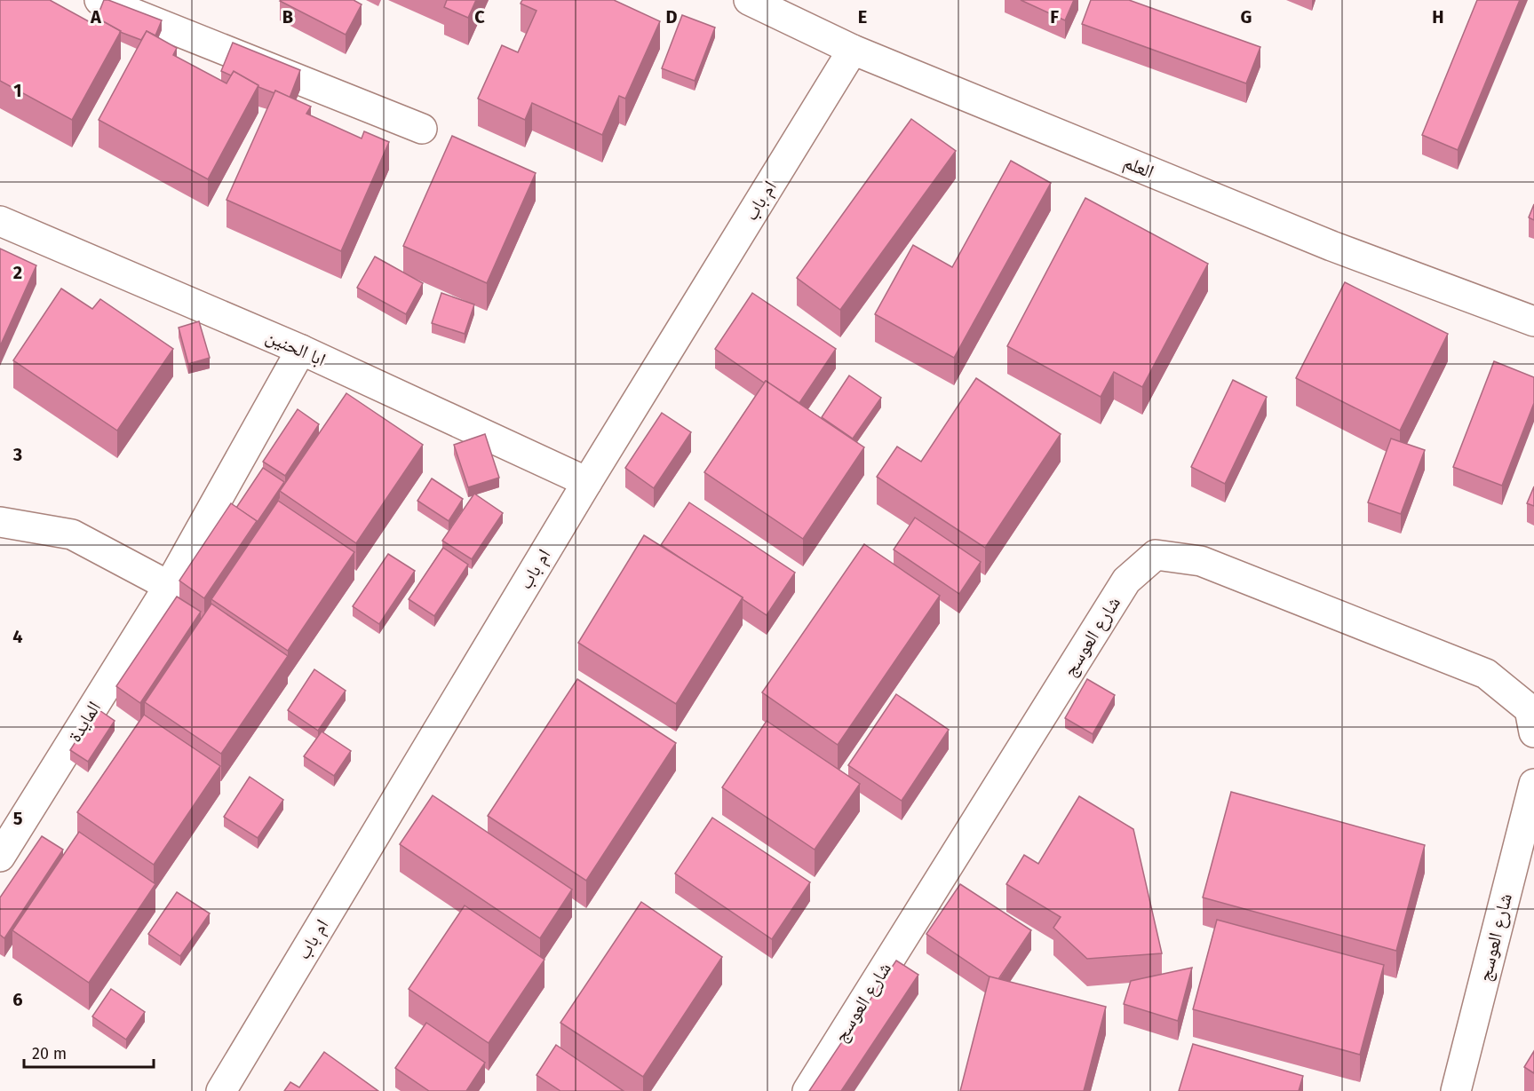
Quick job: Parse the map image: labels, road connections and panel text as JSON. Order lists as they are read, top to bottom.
{
  "streets": {
    "street": [
      "العلم",
      "ام باب",
      "ابا الحنين",
      "شارع العوسج",
      "المايدة"
    ]
  },
  "crossings": [
    ["العلم", "ام باب"],
    ["ام باب", "ابا الحنين"],
    ["ابا الحنين", "المايدة"]
  ],
  "scale_bar": "20 m",
  "grid": {
    "columns": [
      "A",
      "B",
      "C",
      "D",
      "E",
      "F",
      "G",
      "H"
    ],
    "rows": [
      "1",
      "2",
      "3",
      "4",
      "5",
      "6"
    ]
  }
}
